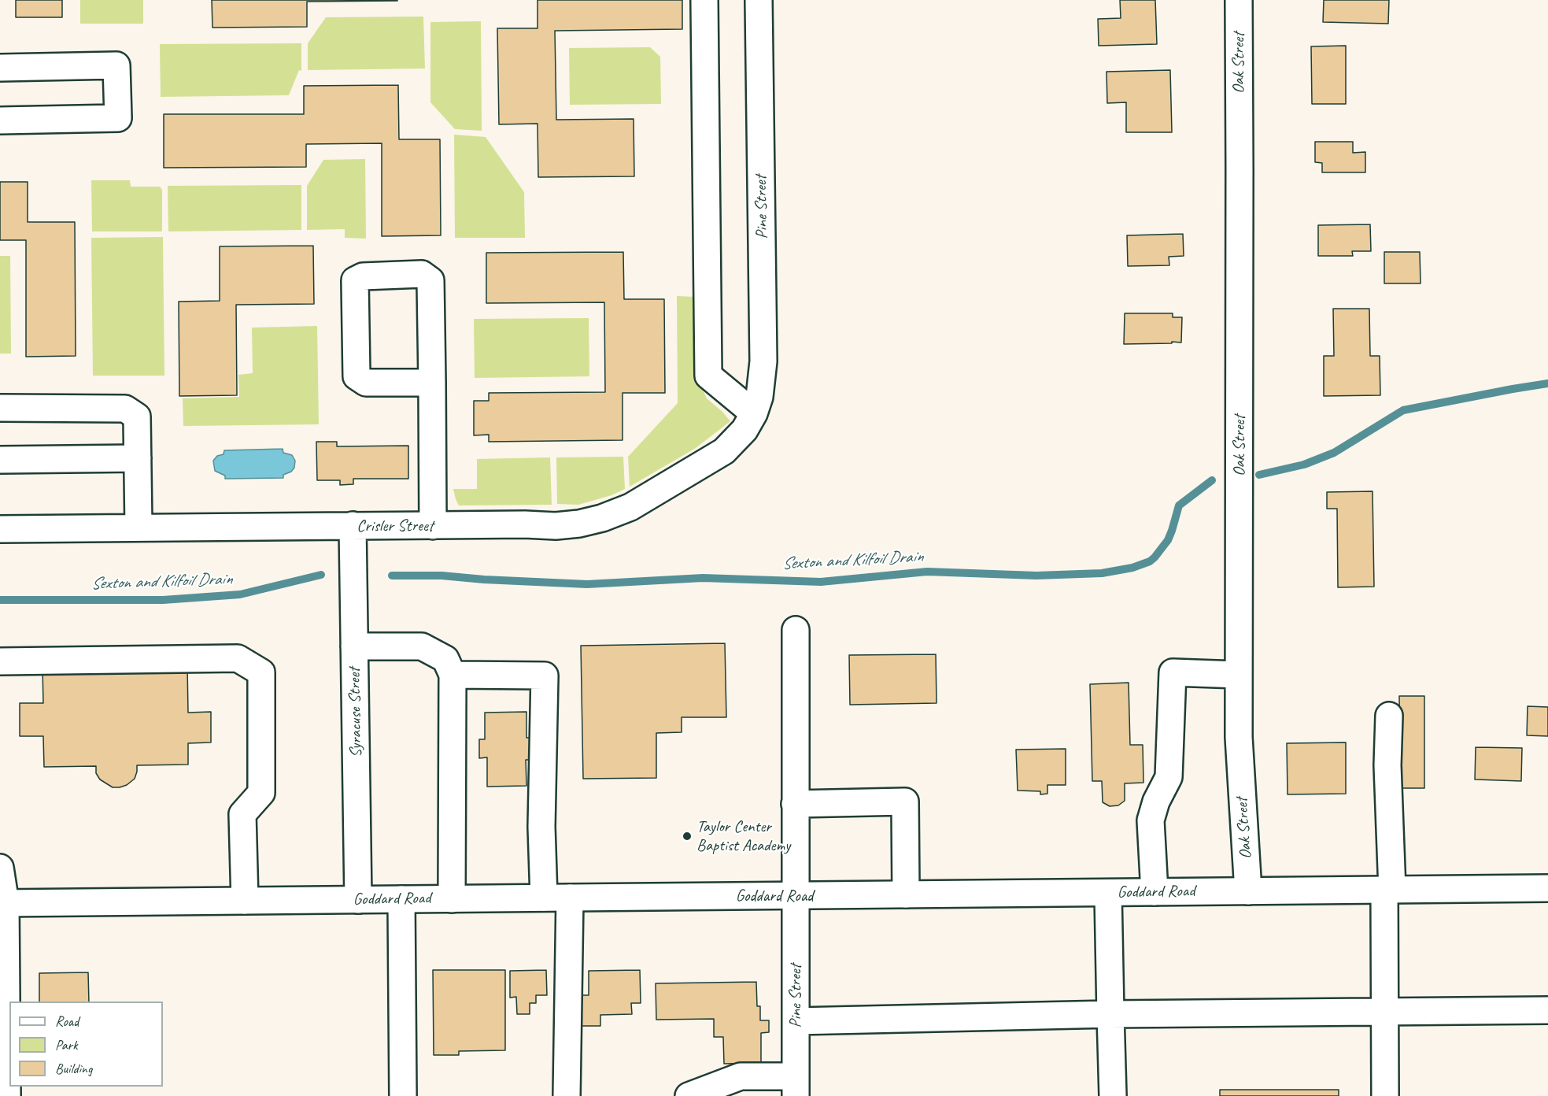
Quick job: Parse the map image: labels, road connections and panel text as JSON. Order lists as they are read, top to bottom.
{
  "streets": {
    "street": [
      "Oak Street",
      "Pine Street",
      "Crisler Street",
      "Syracuse Street",
      "Goddard Road"
    ]
  },
  "crossings": [
    ["Oak Street", "Goddard Road"],
    ["Pine Street", "Crisler Street"],
    ["Pine Street", "Goddard Road"],
    ["Crisler Street", "Syracuse Street"],
    ["Syracuse Street", "Goddard Road"]
  ],
  "water": ["Sexton and Kilfoil Drain"],
  "places": ["Taylor Center Baptist Academy"],
  "legend": ["Road", "Park", "Building"]
}
